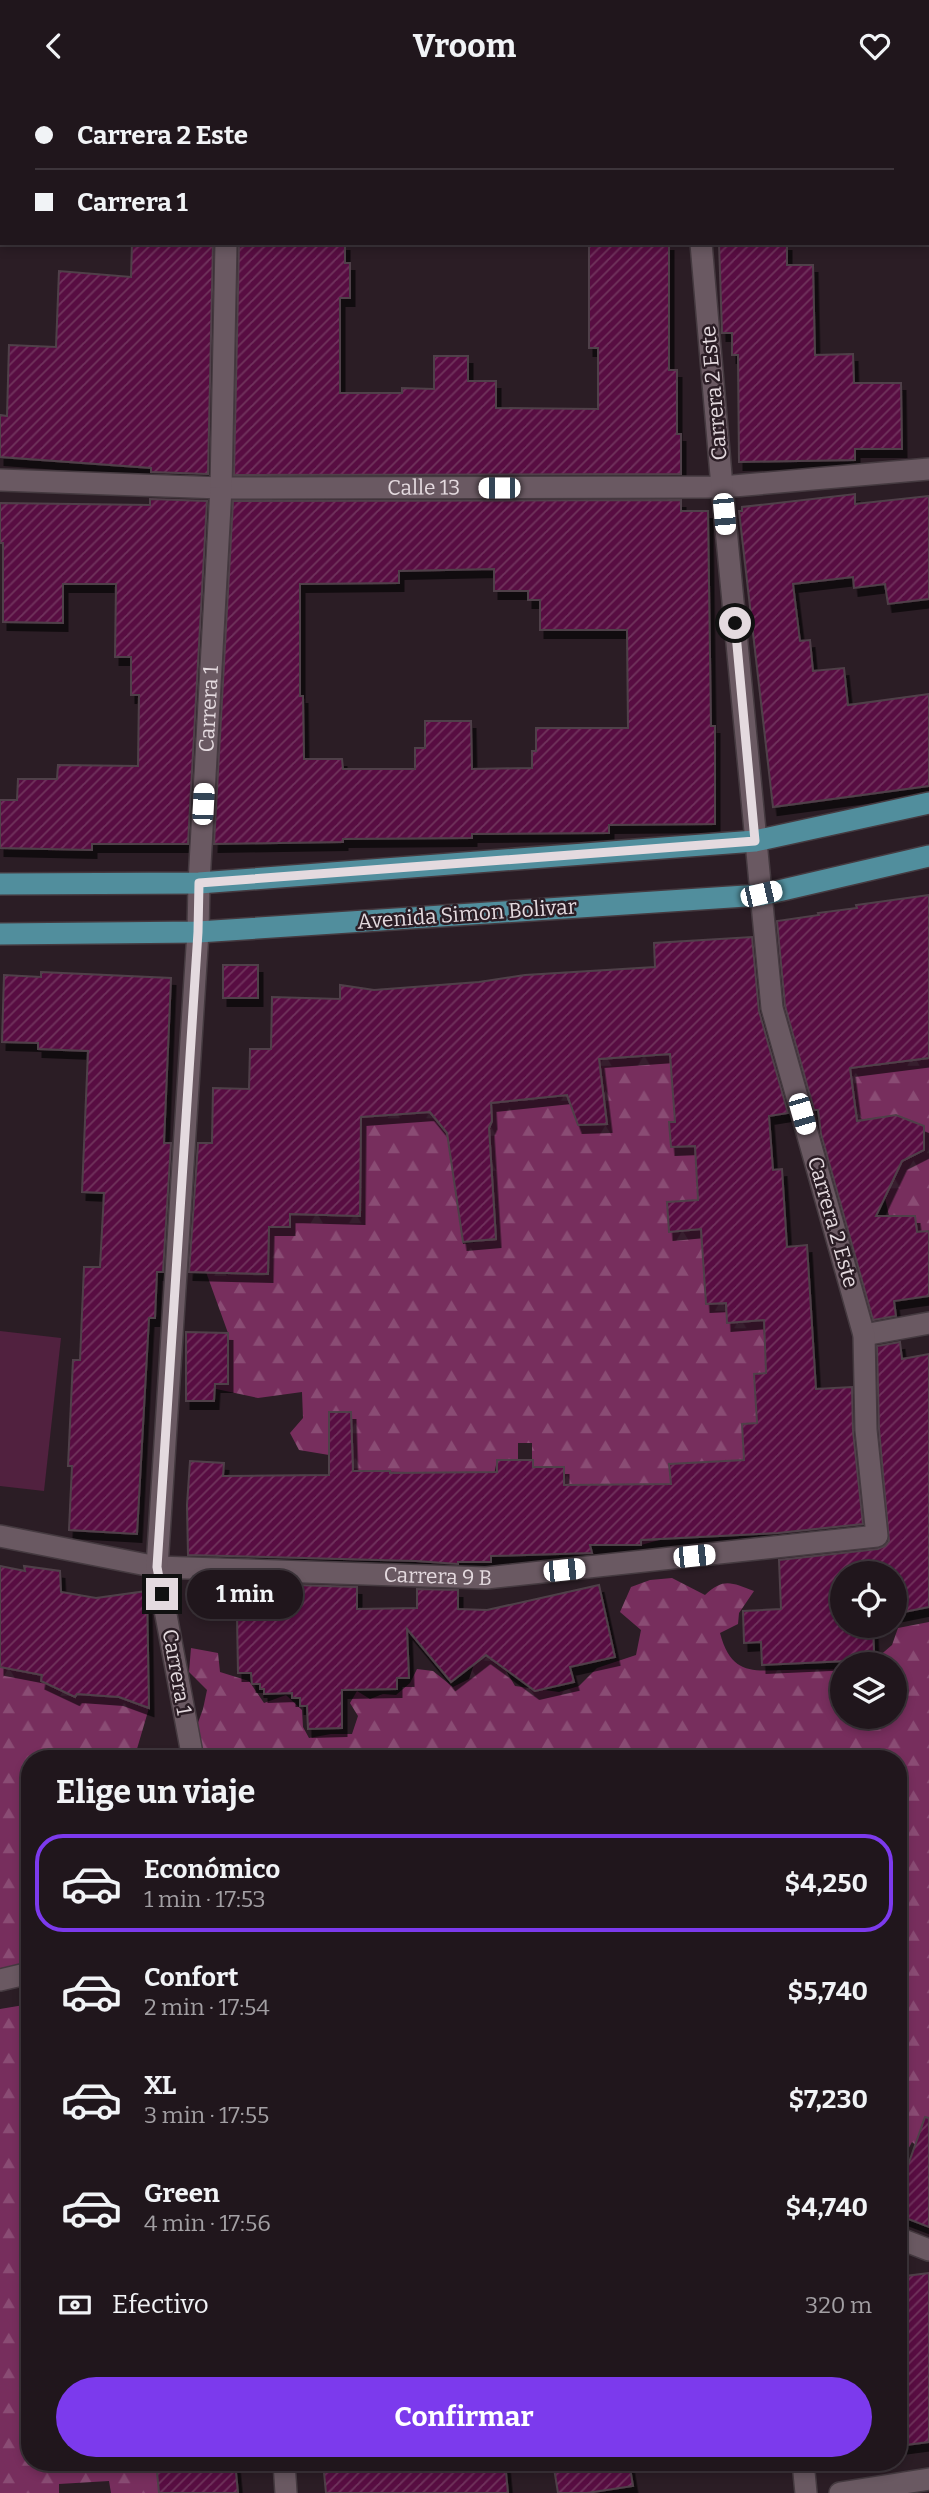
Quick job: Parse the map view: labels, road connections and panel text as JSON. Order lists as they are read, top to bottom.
{
  "streets": {
    "main road": ["Avenida Simon Bolivar"],
    "street": [
      "Carrera 2 Este",
      "Calle 13",
      "Carrera 1",
      "Carrera 9 B"
    ]
  },
  "crossings": [
    ["Carrera 2 Este", "Calle 13"],
    ["Carrera 2 Este", "Avenida Simon Bolivar"],
    ["Carrera 2 Este", "Carrera 9 B"],
    ["Calle 13", "Carrera 1"],
    ["Carrera 1", "Avenida Simon Bolivar"],
    ["Carrera 1", "Carrera 9 B"]
  ],
  "page": {
    "header": "Vroom",
    "banner": ["Carrera 2 Este", "Carrera 1"],
    "bubble": "1 min",
    "heading": "Elige un viaje",
    "list": [
      {
        "name": "Económico",
        "note": "1 min · 17:53",
        "value": "$4,250"
      },
      {
        "name": "Confort",
        "note": "2 min · 17:54",
        "value": "$5,740"
      },
      {
        "name": "XL",
        "note": "3 min · 17:55",
        "value": "$7,230"
      },
      {
        "name": "Green",
        "note": "4 min · 17:56",
        "value": "$4,740"
      }
    ],
    "pay": ["Efectivo", "320 m"],
    "buttons": "Confirmar"
  }
}
